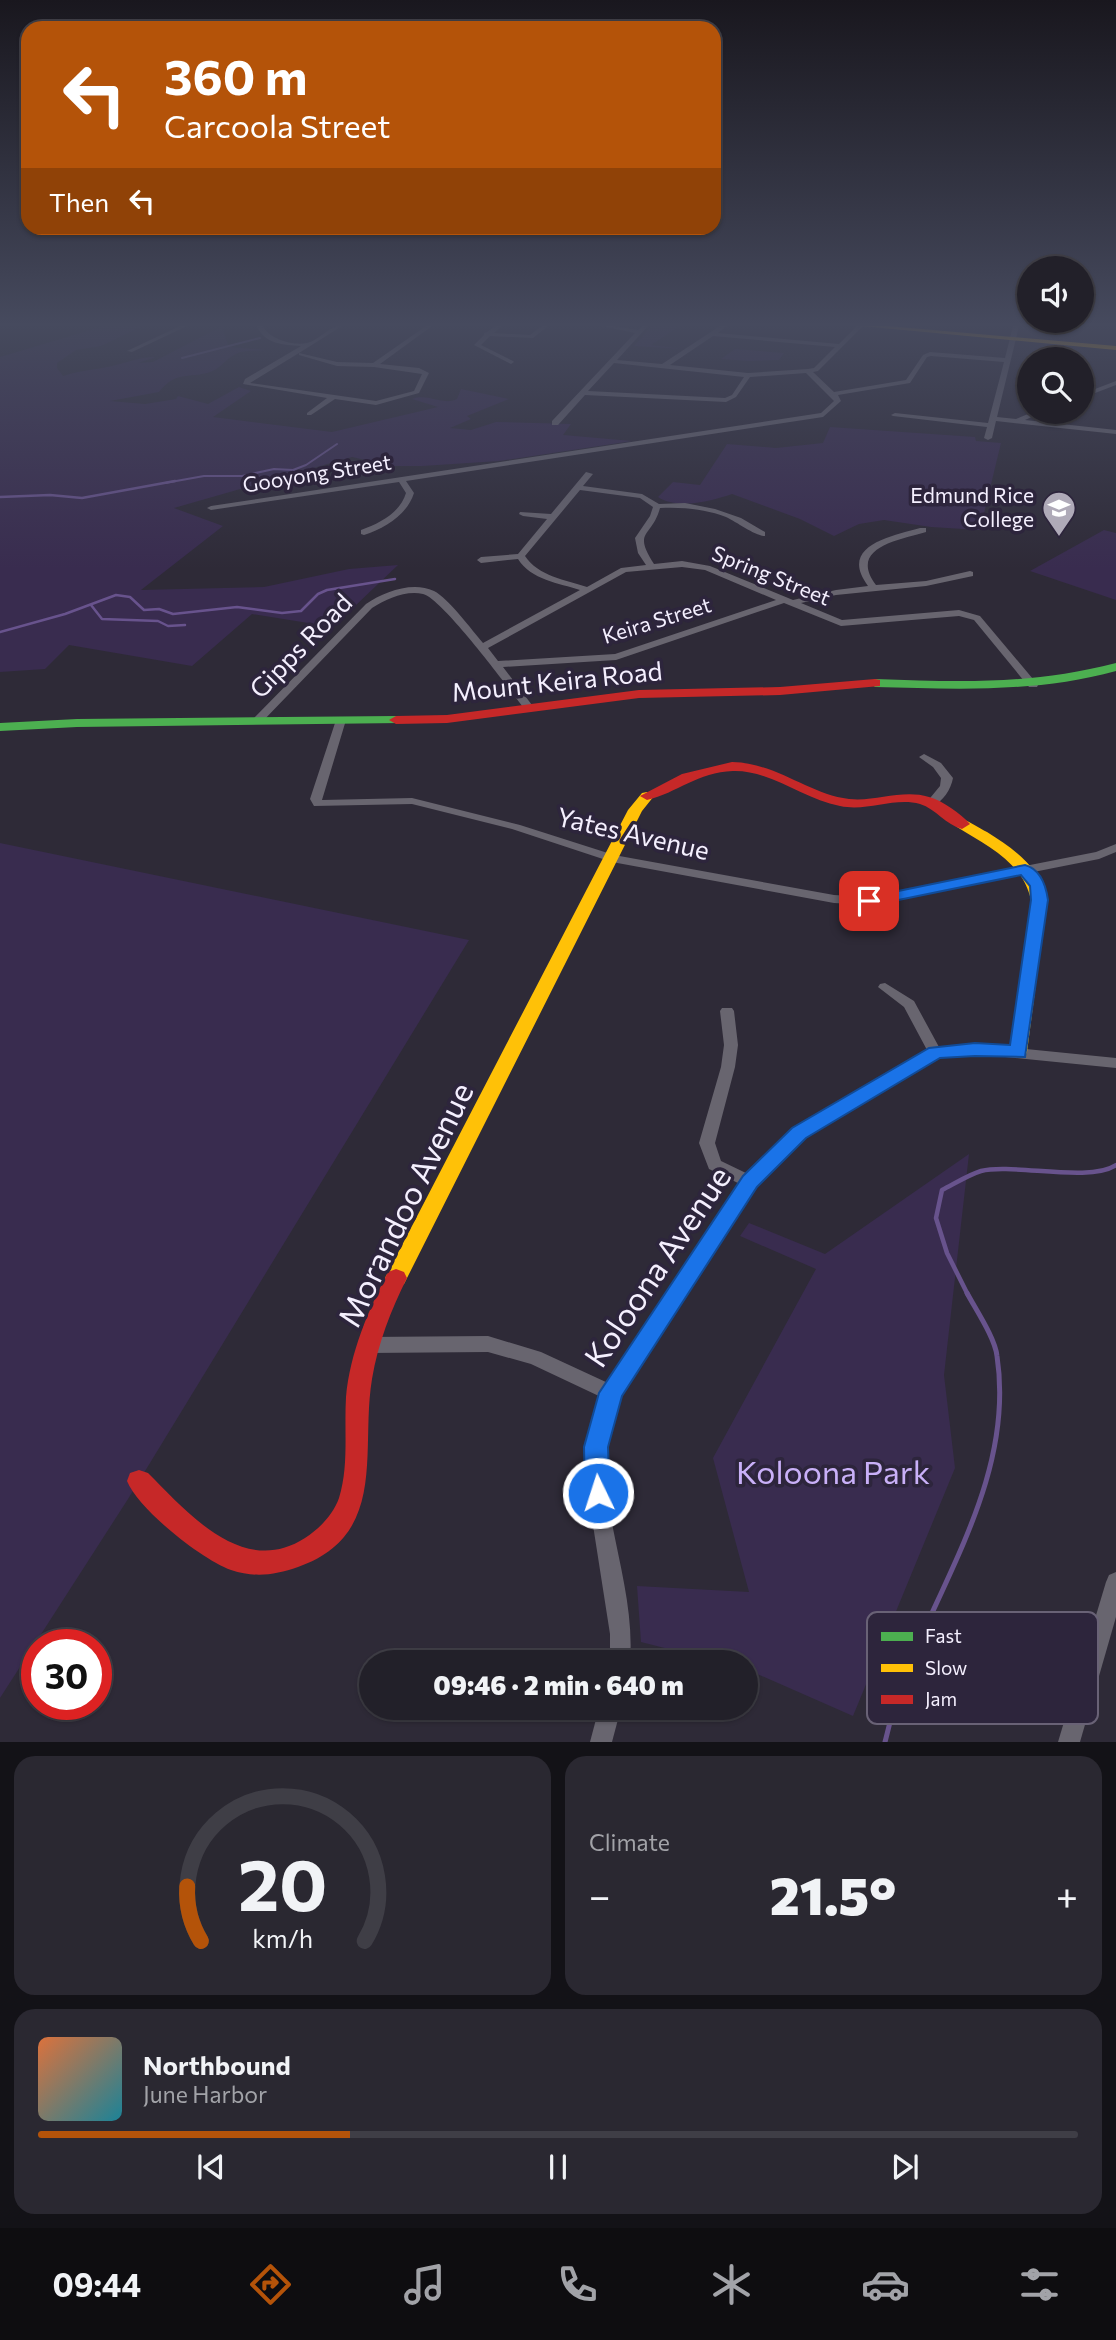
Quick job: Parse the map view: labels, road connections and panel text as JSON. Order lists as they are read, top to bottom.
{
  "streets": {
    "main road": ["Mount Keira Road", "Morandoo Avenue"],
    "street": [
      "Gooyong Street",
      "Spring Street",
      "Keira Street",
      "Gipps Road",
      "Yates Avenue",
      "Koloona Avenue"
    ]
  },
  "crossings": [
    ["Spring Street", "Keira Street"],
    ["Spring Street", "Gipps Road"],
    ["Spring Street", "Mount Keira Road"],
    ["Gipps Road", "Mount Keira Road"],
    ["Mount Keira Road", "Yates Avenue"],
    ["Yates Avenue", "Morandoo Avenue"]
  ],
  "parks": ["Koloona Park"],
  "places": {
    "school or university": ["Edmund Rice College"]
  },
  "legend": ["Fast", "Slow", "Jam"],
  "page": {
    "turn": ["360 m", "Carcoola Street"],
    "then": "Then",
    "limit": "30",
    "trip": "09:46 · 2 min · 640 m",
    "tile": "Climate",
    "heat": ["−", "21.5°", "+"],
    "song": ["Northbound", "June Harbor"],
    "tabs": "09:44",
    "gauge": ["20", "km/h"]
  }
}
